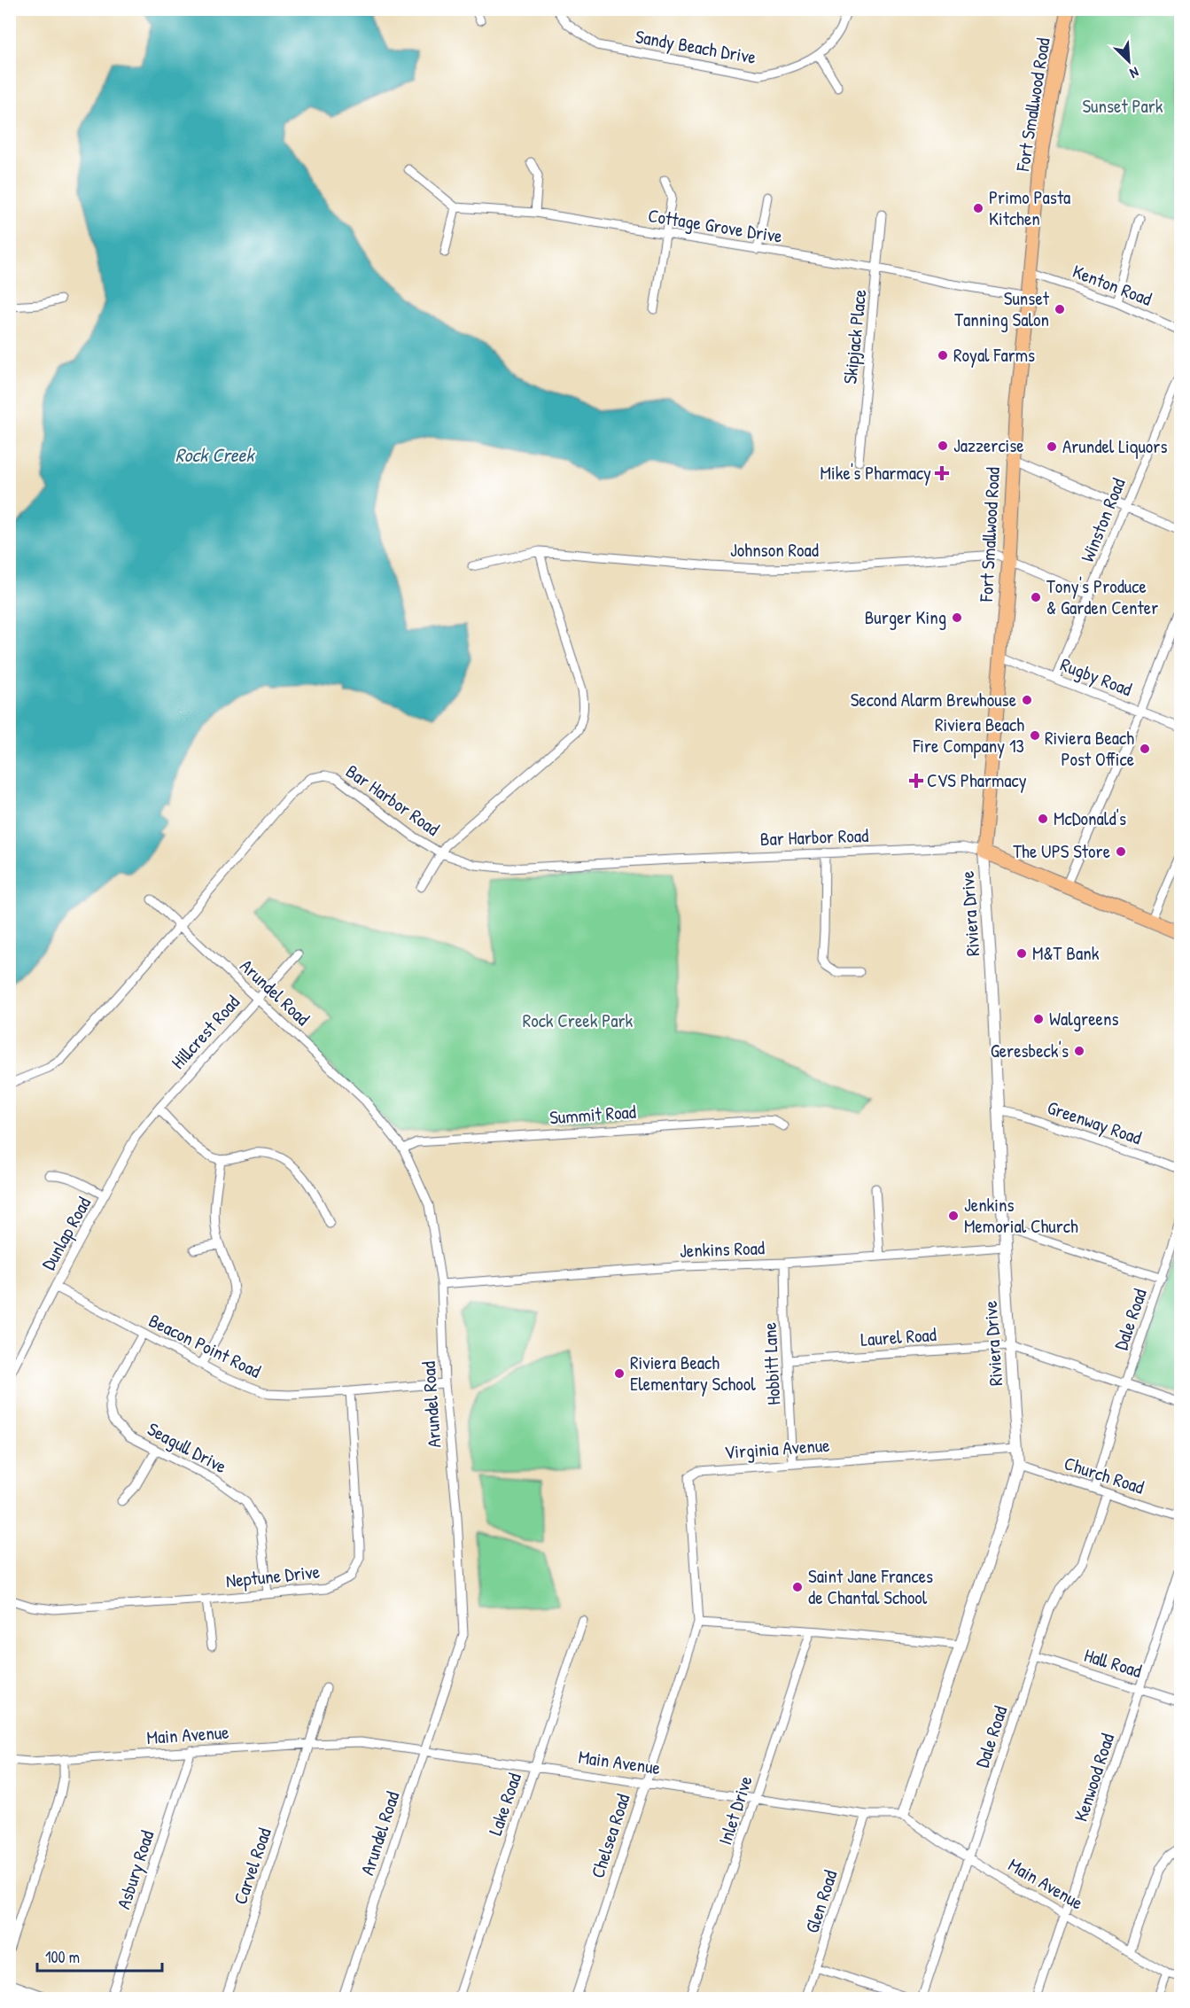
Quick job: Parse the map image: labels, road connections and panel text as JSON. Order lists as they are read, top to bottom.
{
  "streets": {
    "main road": ["Fort Smallwood Road"],
    "street": [
      "Sandy Beach Drive",
      "Cottage Grove Drive",
      "Kenton Road",
      "Skipjack Place",
      "Winston Road",
      "Johnson Road",
      "Rugby Road",
      "Bar Harbor Road",
      "Riviera Drive",
      "Arundel Road",
      "Hillcrest Road",
      "Summit Road",
      "Greenway Road",
      "Dunlap Road",
      "Jenkins Road",
      "Dale Road",
      "Laurel Road",
      "Beacon Point Road",
      "Hobbitt Lane",
      "Seagull Drive",
      "Virginia Avenue",
      "Church Road",
      "Neptune Drive",
      "Hall Road",
      "Main Avenue",
      "Kenwood Road",
      "Lake Road",
      "Inlet Drive",
      "Chelsea Road",
      "Carvel Road",
      "Asbury Road",
      "Glen Road"
    ]
  },
  "crossings": [
    ["Fort Smallwood Road", "Cottage Grove Drive"],
    ["Fort Smallwood Road", "Kenton Road"],
    ["Fort Smallwood Road", "Johnson Road"],
    ["Fort Smallwood Road", "Rugby Road"],
    ["Fort Smallwood Road", "Bar Harbor Road"],
    ["Fort Smallwood Road", "Riviera Drive"],
    ["Cottage Grove Drive", "Skipjack Place"],
    ["Winston Road", "Johnson Road"],
    ["Winston Road", "Rugby Road"],
    ["Bar Harbor Road", "Riviera Drive"],
    ["Bar Harbor Road", "Arundel Road"],
    ["Riviera Drive", "Greenway Road"],
    ["Riviera Drive", "Jenkins Road"],
    ["Riviera Drive", "Laurel Road"],
    ["Riviera Drive", "Virginia Avenue"],
    ["Riviera Drive", "Church Road"],
    ["Riviera Drive", "Main Avenue"],
    ["Arundel Road", "Hillcrest Road"],
    ["Arundel Road", "Summit Road"],
    ["Arundel Road", "Jenkins Road"],
    ["Arundel Road", "Beacon Point Road"],
    ["Arundel Road", "Main Avenue"],
    ["Hillcrest Road", "Dunlap Road"],
    ["Dunlap Road", "Beacon Point Road"],
    ["Jenkins Road", "Hobbitt Lane"],
    ["Dale Road", "Church Road"],
    ["Dale Road", "Hall Road"],
    ["Dale Road", "Main Avenue"],
    ["Laurel Road", "Hobbitt Lane"],
    ["Beacon Point Road", "Seagull Drive"],
    ["Beacon Point Road", "Neptune Drive"],
    ["Hobbitt Lane", "Virginia Avenue"],
    ["Seagull Drive", "Neptune Drive"],
    ["Virginia Avenue", "Chelsea Road"],
    ["Hall Road", "Kenwood Road"],
    ["Main Avenue", "Kenwood Road"],
    ["Main Avenue", "Lake Road"],
    ["Main Avenue", "Inlet Drive"],
    ["Main Avenue", "Chelsea Road"],
    ["Main Avenue", "Carvel Road"],
    ["Main Avenue", "Asbury Road"],
    ["Main Avenue", "Glen Road"]
  ],
  "water": ["Rock Creek"],
  "parks": ["Sunset Park", "Rock Creek Park"],
  "places": {
    "other": [
      "Primo Pasta Kitchen",
      "Sunset Tanning Salon",
      "Royal Farms",
      "Jazzercise",
      "Arundel Liquors",
      "Tony's Produce & Garden Center",
      "Burger King",
      "Second Alarm Brewhouse",
      "Riviera Beach Fire Company 13",
      "Riviera Beach Post Office",
      "McDonald's",
      "The UPS Store",
      "M&T Bank",
      "Walgreens",
      "Geresbeck's",
      "Jenkins Memorial Church",
      "Riviera Beach Elementary School",
      "Saint Jane Frances de Chantal School"
    ],
    "health": ["Mike's Pharmacy", "CVS Pharmacy"]
  },
  "scale_bar": "100 m",
  "north": "bottom right"
}
